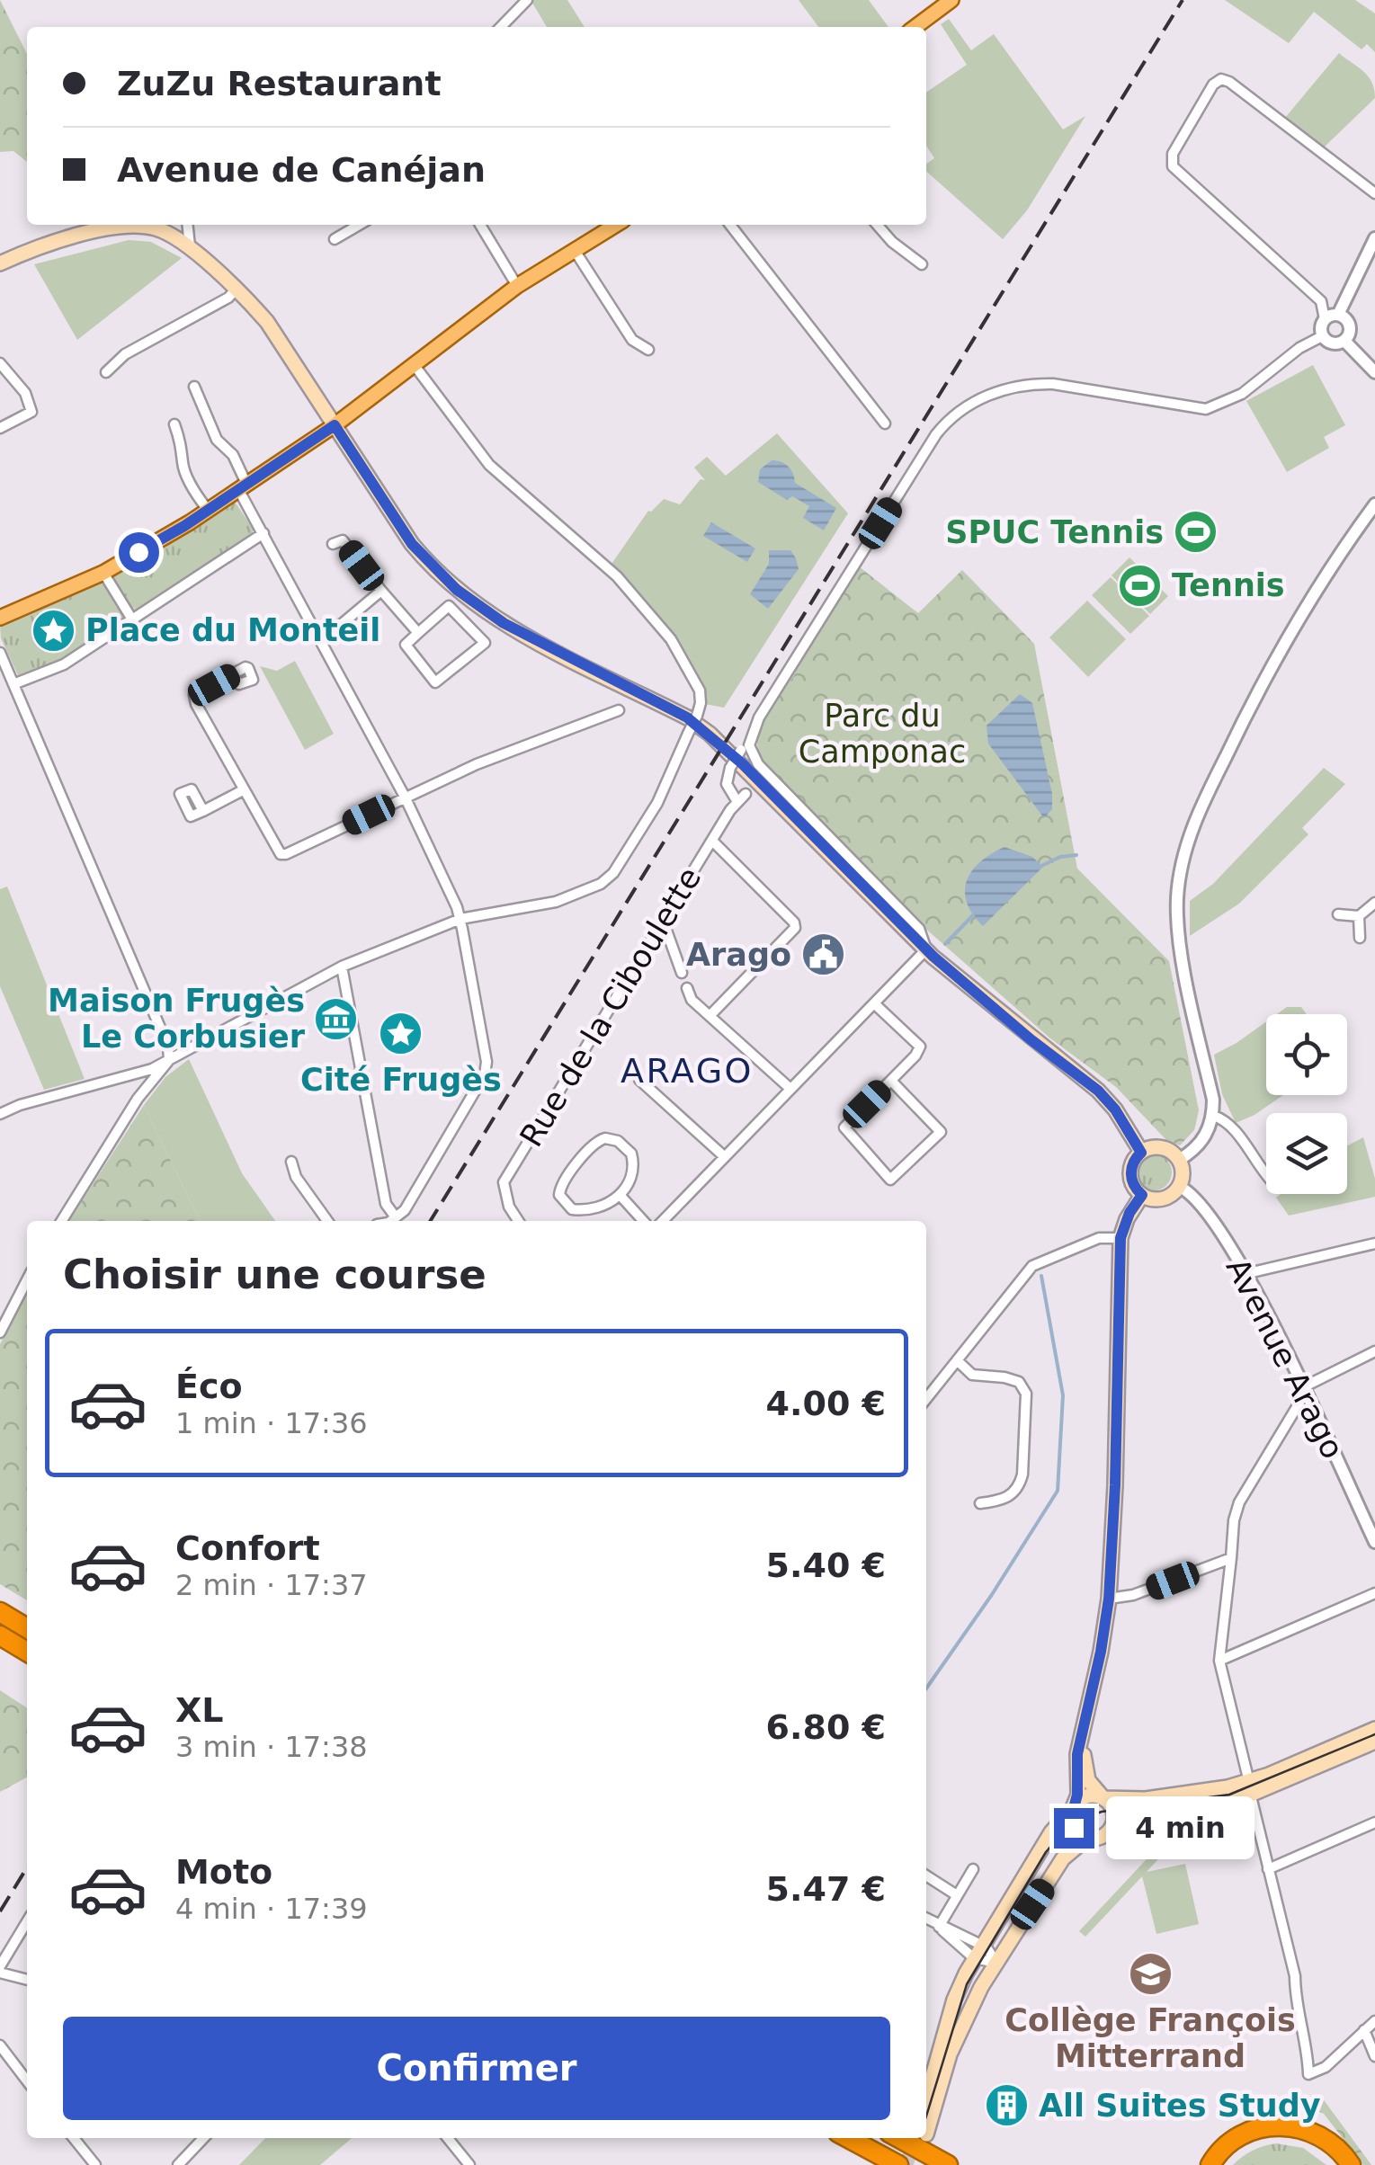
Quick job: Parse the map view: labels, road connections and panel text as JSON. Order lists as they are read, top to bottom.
{
  "streets": {
    "street": ["Rue de la Ciboulette", "Avenue Arago"]
  },
  "districts": ["ARAGO"],
  "parks": ["Parc du Camponac"],
  "places": {
    "sports": ["SPUC Tennis", "Tennis"],
    "place": ["Place du Monteil", "Cité Frugès"],
    "public building": ["Arago"],
    "museum": ["Maison Frugès Le Corbusier"],
    "school or university": ["Collège François Mitterrand"],
    "building": ["All Suites Study"]
  },
  "page": {
    "banner": ["ZuZu Restaurant", "Avenue de Canéjan"],
    "heading": "Choisir une course",
    "list": [
      {
        "name": "Éco",
        "note": "1 min · 17:36",
        "value": "4.00 €"
      },
      {
        "name": "Confort",
        "note": "2 min · 17:37",
        "value": "5.40 €"
      },
      {
        "name": "XL",
        "note": "3 min · 17:38",
        "value": "6.80 €"
      },
      {
        "name": "Moto",
        "note": "4 min · 17:39",
        "value": "5.47 €"
      }
    ],
    "bubble": "4 min",
    "buttons": "Confirmer"
  }
}
